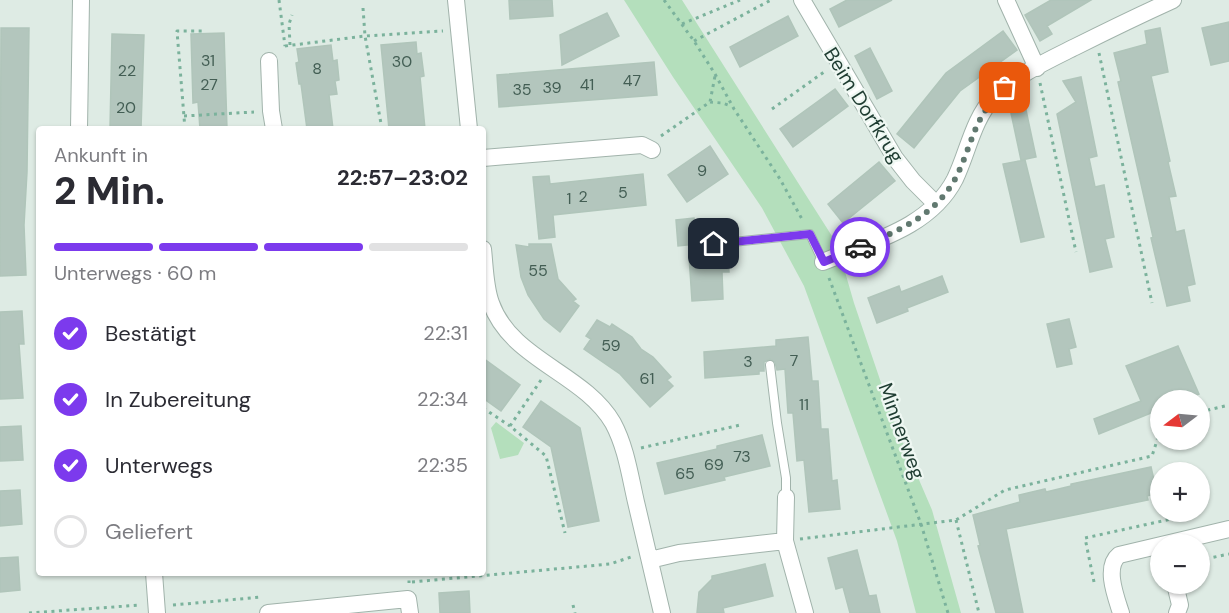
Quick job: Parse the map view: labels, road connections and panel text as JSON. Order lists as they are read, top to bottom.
{
  "streets": {
    "street": ["Beim Dorfkrug"],
    "path": ["Minnerweg"]
  },
  "house_numbers": [
    "31",
    "30",
    "8",
    "22",
    "47",
    "27",
    "41",
    "39",
    "35",
    "20",
    "9",
    "5",
    "2",
    "1",
    "55",
    "59",
    "7",
    "3",
    "61",
    "11",
    "73",
    "69",
    "65"
  ],
  "north": "left",
  "page": {
    "heading": ["2 Min.", "Ankunft in", "22:57–23:02"],
    "bar": "Unterwegs · 60 m",
    "list": [
      ["Bestätigt", "22:31"],
      ["In Zubereitung", "22:34"],
      ["Unterwegs", "22:35"],
      "Geliefert"
    ],
    "map_buttons": ["+", "−"]
  }
}
